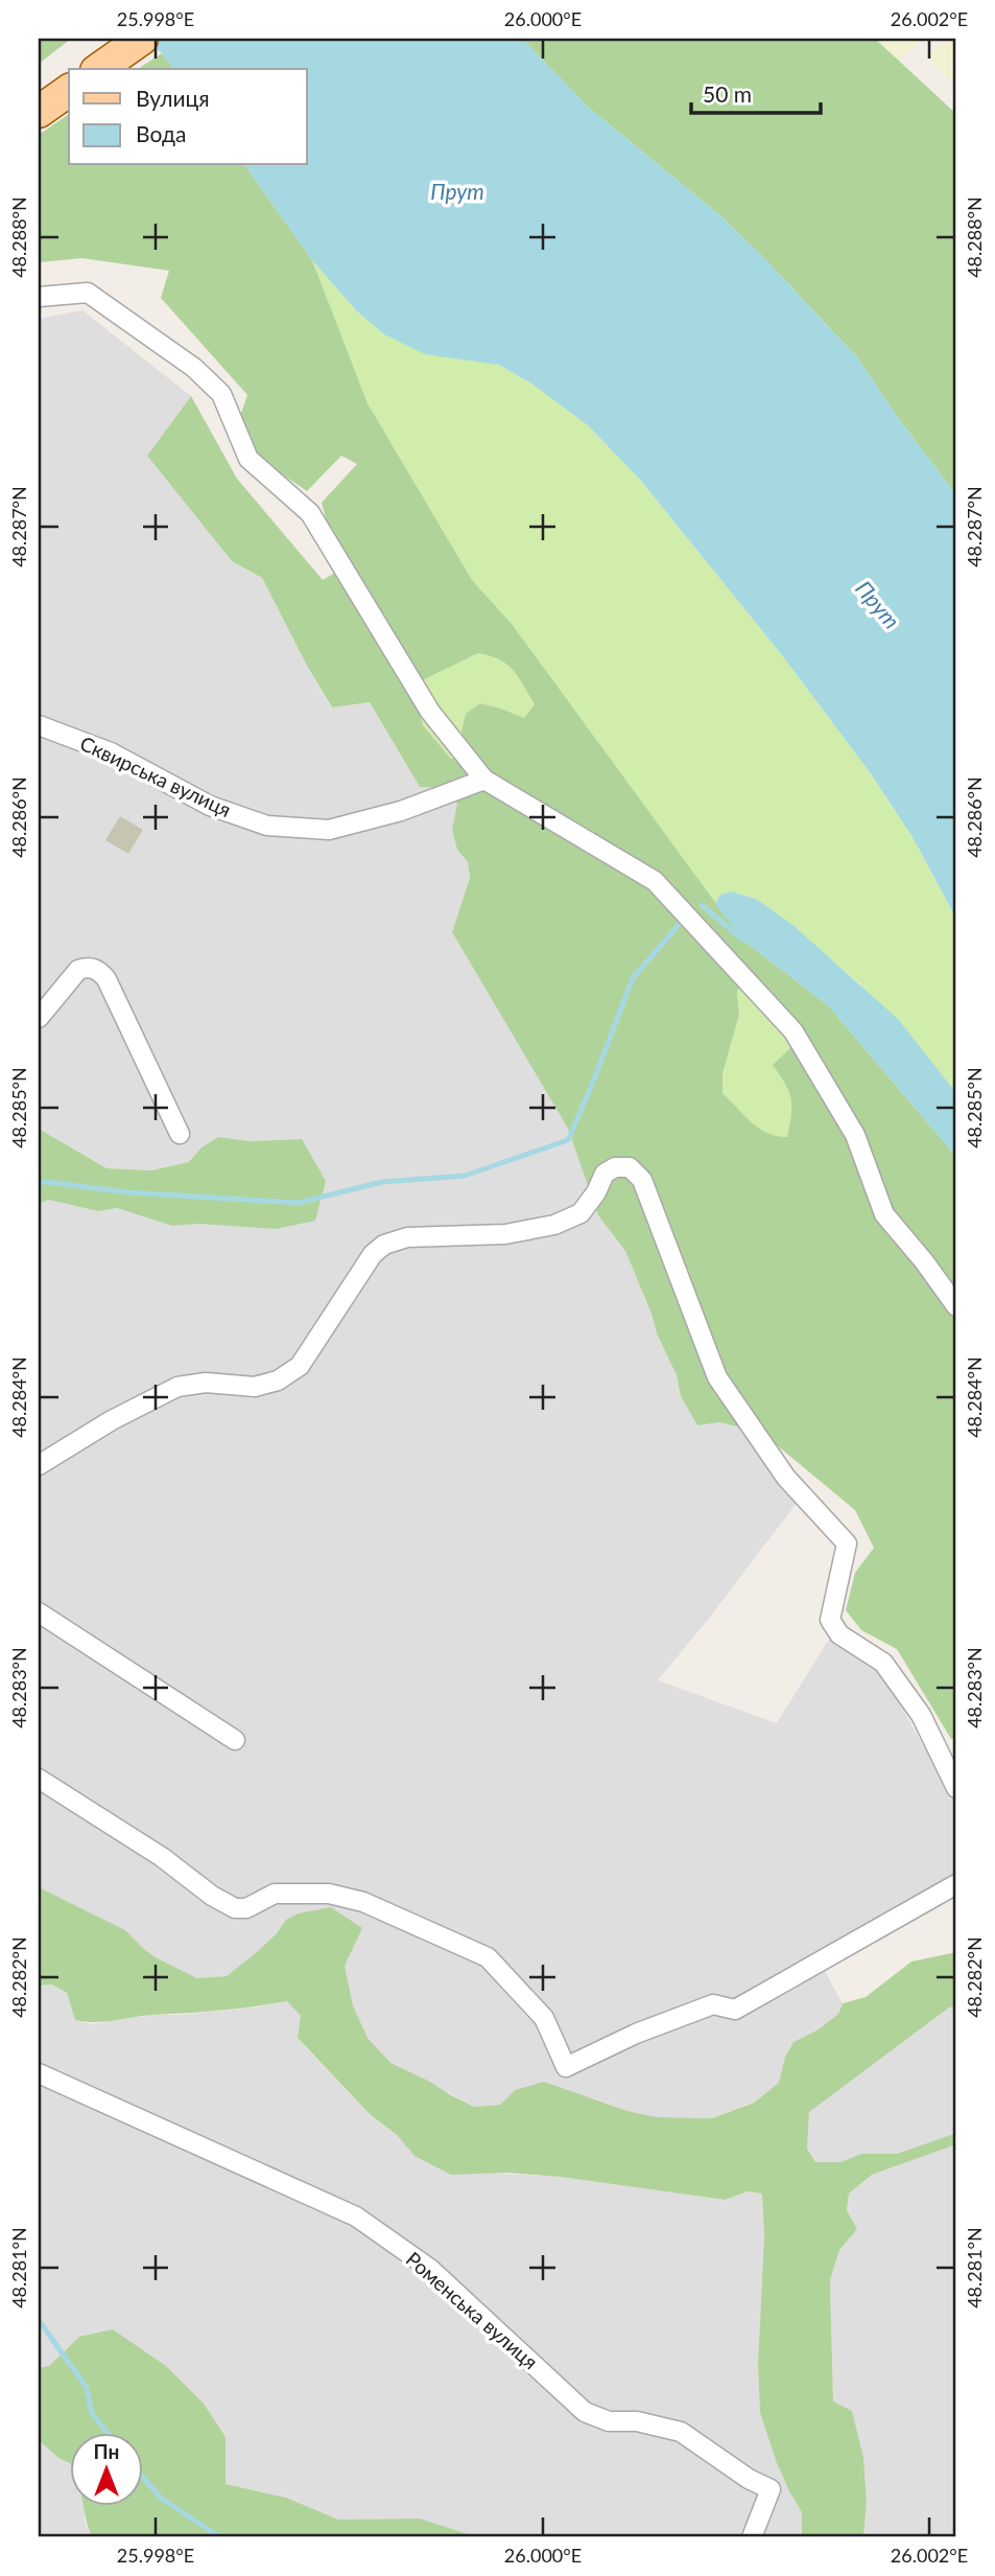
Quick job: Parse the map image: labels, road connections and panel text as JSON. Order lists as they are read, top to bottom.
{
  "streets": {
    "street": ["Сквирська вулиця", "Роменська вулиця"]
  },
  "water": ["Прут"],
  "legend": ["Вулиця", "Вода"],
  "scale_bar": "50 m",
  "north": "top",
  "coordinates": [
    "25.998°E",
    "26.000°E",
    "26.002°E",
    "48.288°N",
    "48.287°N",
    "48.286°N",
    "48.285°N",
    "48.284°N",
    "48.283°N",
    "48.282°N",
    "48.281°N"
  ]
}
